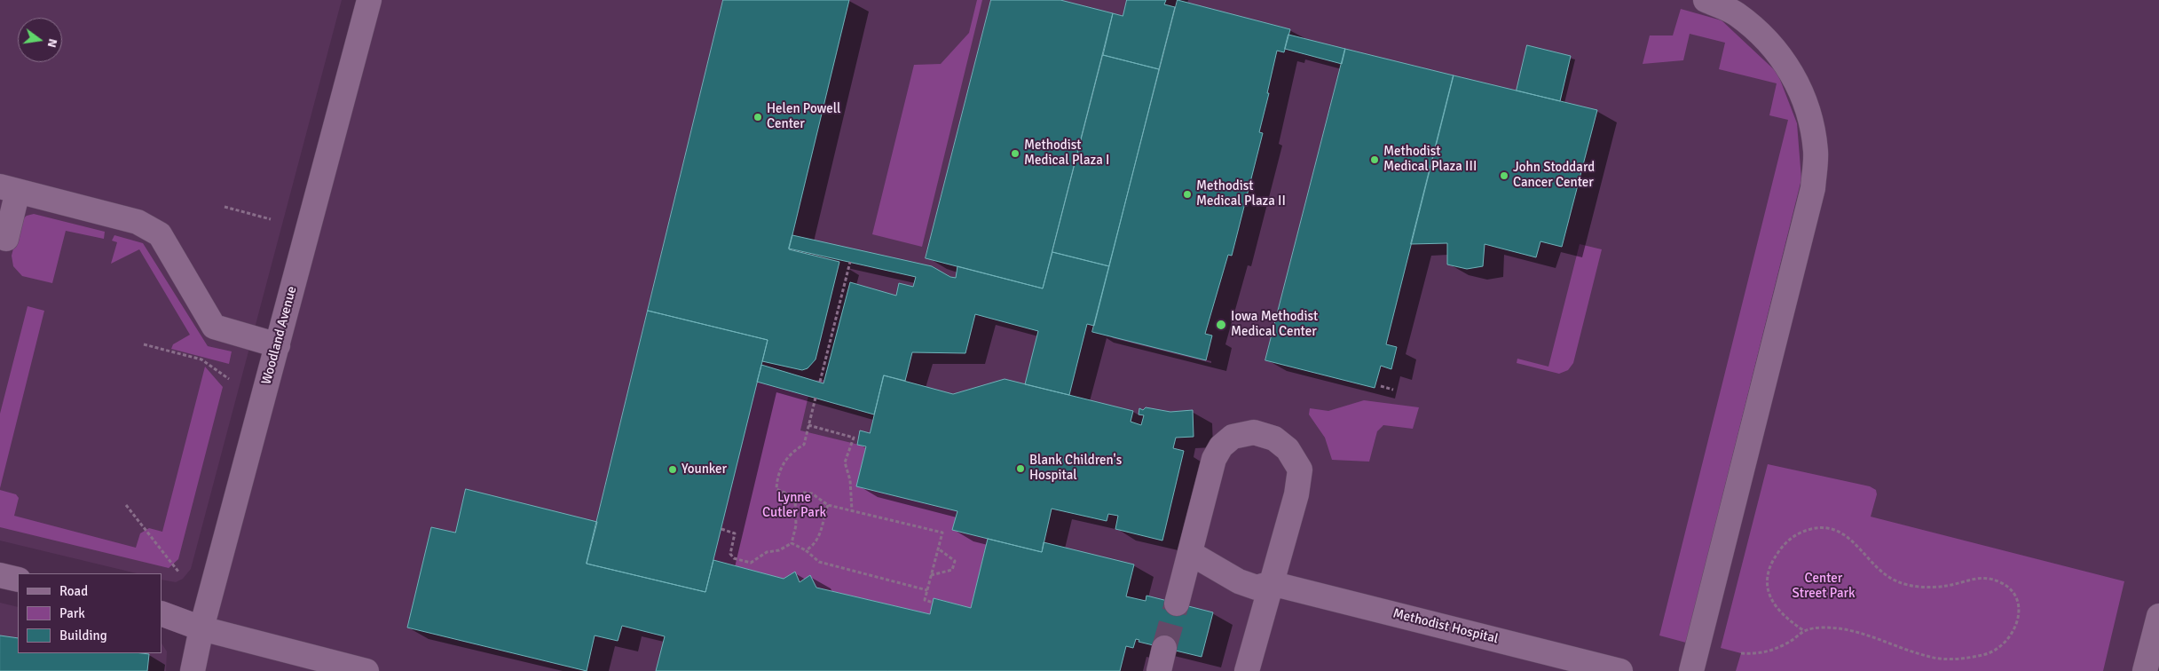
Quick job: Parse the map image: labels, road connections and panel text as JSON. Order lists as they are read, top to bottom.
{
  "streets": {
    "street": ["Woodland Avenue", "Methodist Hospital"]
  },
  "parks": ["Lynne Cutler Park", "Center Street Park"],
  "places": [
    "Helen Powell Center",
    "Methodist Medical Plaza I",
    "Methodist Medical Plaza III",
    "John Stoddard Cancer Center",
    "Methodist Medical Plaza II",
    "Iowa Methodist Medical Center",
    "Blank Children's Hospital",
    "Younker"
  ],
  "legend": ["Road", "Park", "Building"],
  "north": "right"
}
